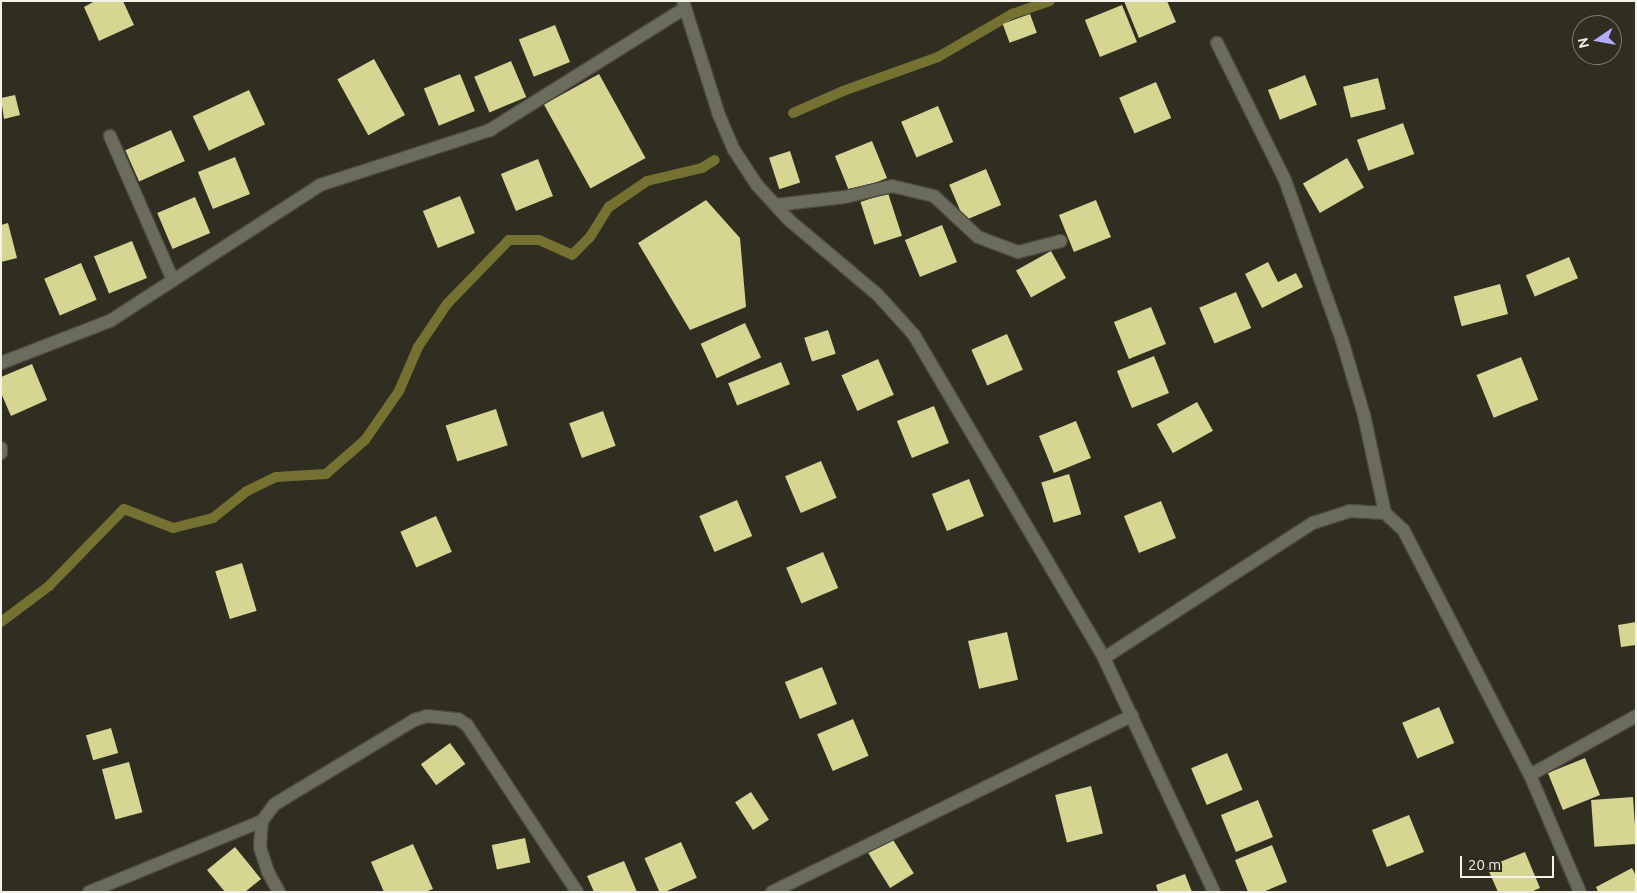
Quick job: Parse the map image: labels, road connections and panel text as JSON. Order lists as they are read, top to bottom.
{
  "scale_bar": "20 m",
  "north": "left"
}
